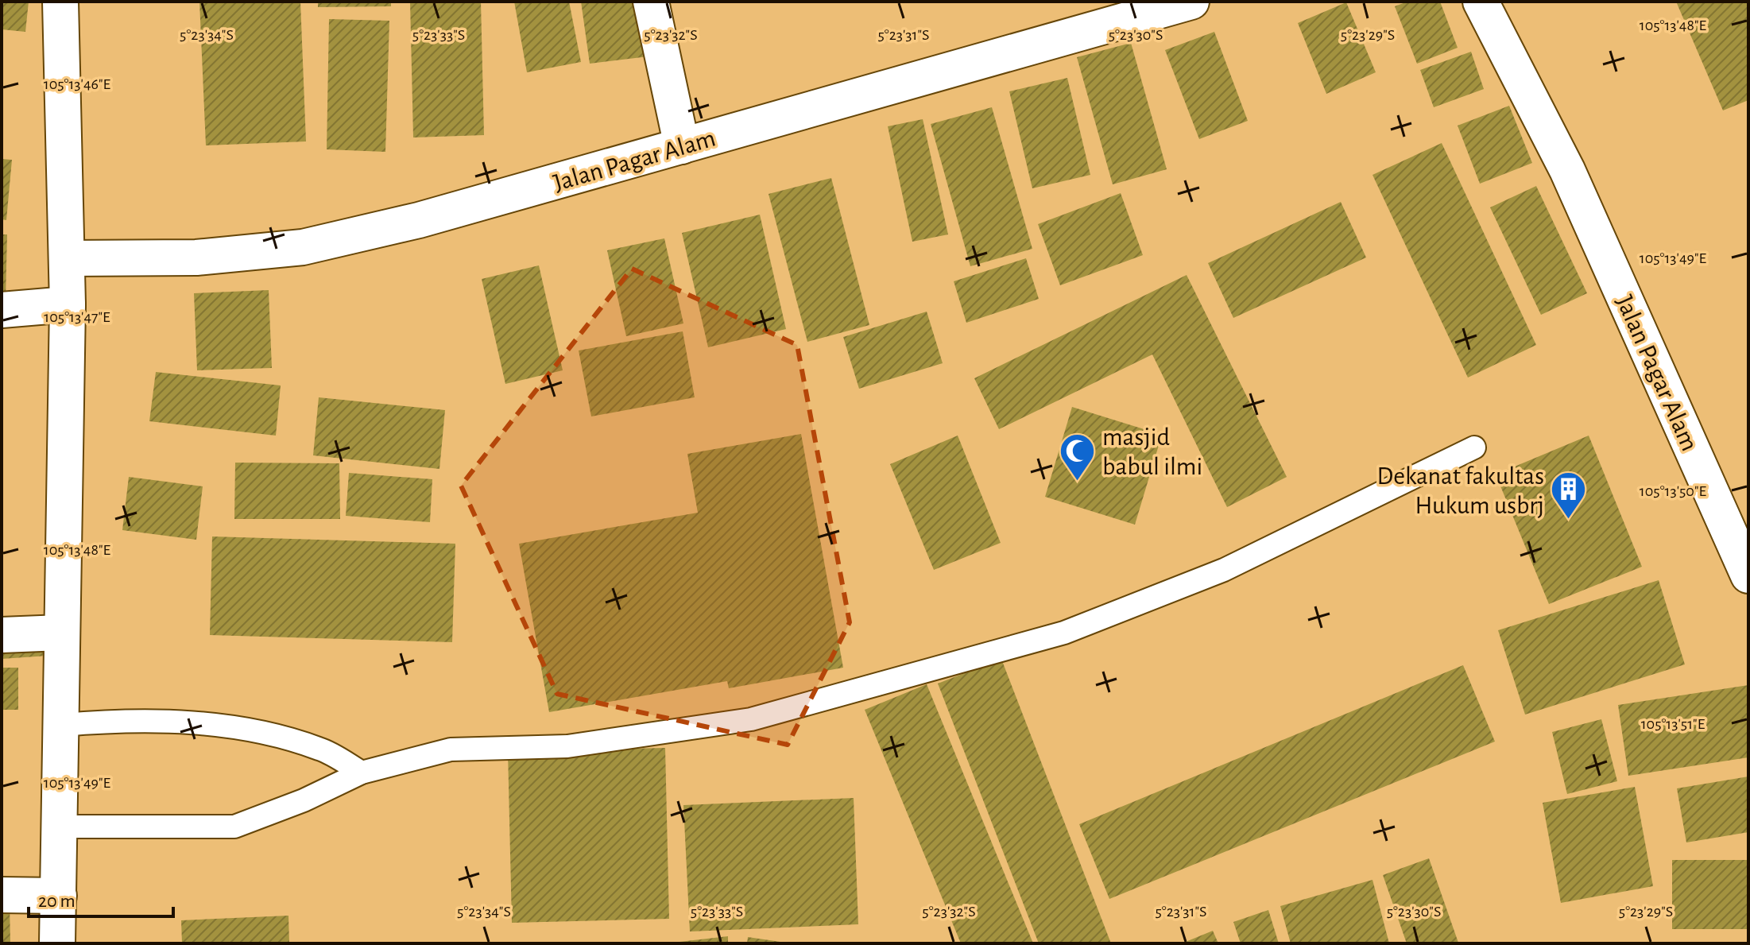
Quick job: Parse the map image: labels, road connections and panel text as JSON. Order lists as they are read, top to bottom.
{
  "streets": {
    "main road": ["Jalan Pagar Alam"]
  },
  "places": {
    "mosque": ["masjid babul ilmi"],
    "building": ["Dekanat fakultas Hukum usbrj"]
  },
  "scale_bar": "20 m",
  "coordinates": [
    "105°13'48\"E",
    "5°23'34\"S",
    "5°23'33\"S",
    "5°23'32\"S",
    "5°23'31\"S",
    "5°23'30\"S",
    "5°23'29\"S",
    "105°13'46\"E",
    "105°13'49\"E",
    "105°13'47\"E",
    "105°13'50\"E",
    "105°13'51\"E"
  ]
}
